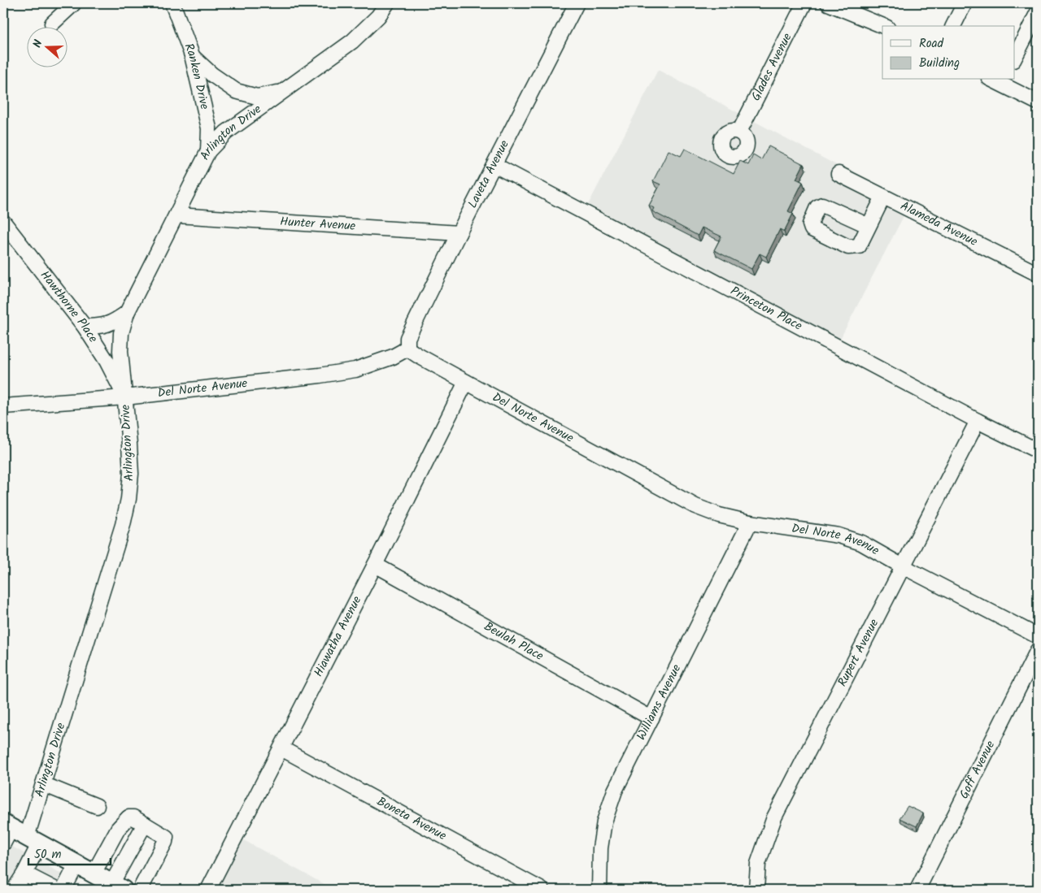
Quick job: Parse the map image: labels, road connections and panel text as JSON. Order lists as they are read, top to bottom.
{
  "streets": {
    "street": [
      "Glades Avenue",
      "Ranken Drive",
      "Arlington Drive",
      "Laveta Avenue",
      "Hunter Avenue",
      "Alameda Avenue",
      "Hawthorne Place",
      "Princeton Place",
      "Del Norte Avenue",
      "Hiawatha Avenue",
      "Beulah Place",
      "Rupert Avenue",
      "Williams Avenue",
      "Goff Avenue",
      "Boneta Avenue"
    ]
  },
  "crossings": [
    ["Ranken Drive", "Arlington Drive"],
    ["Arlington Drive", "Hunter Avenue"],
    ["Arlington Drive", "Hawthorne Place"],
    ["Arlington Drive", "Del Norte Avenue"],
    ["Laveta Avenue", "Hunter Avenue"],
    ["Laveta Avenue", "Princeton Place"],
    ["Laveta Avenue", "Del Norte Avenue"],
    ["Hawthorne Place", "Del Norte Avenue"],
    ["Princeton Place", "Rupert Avenue"],
    ["Del Norte Avenue", "Hiawatha Avenue"],
    ["Del Norte Avenue", "Rupert Avenue"],
    ["Del Norte Avenue", "Williams Avenue"],
    ["Hiawatha Avenue", "Beulah Place"],
    ["Hiawatha Avenue", "Boneta Avenue"],
    ["Beulah Place", "Williams Avenue"]
  ],
  "legend": ["Road", "Building"],
  "scale_bar": "50 m",
  "north": "left"
}
